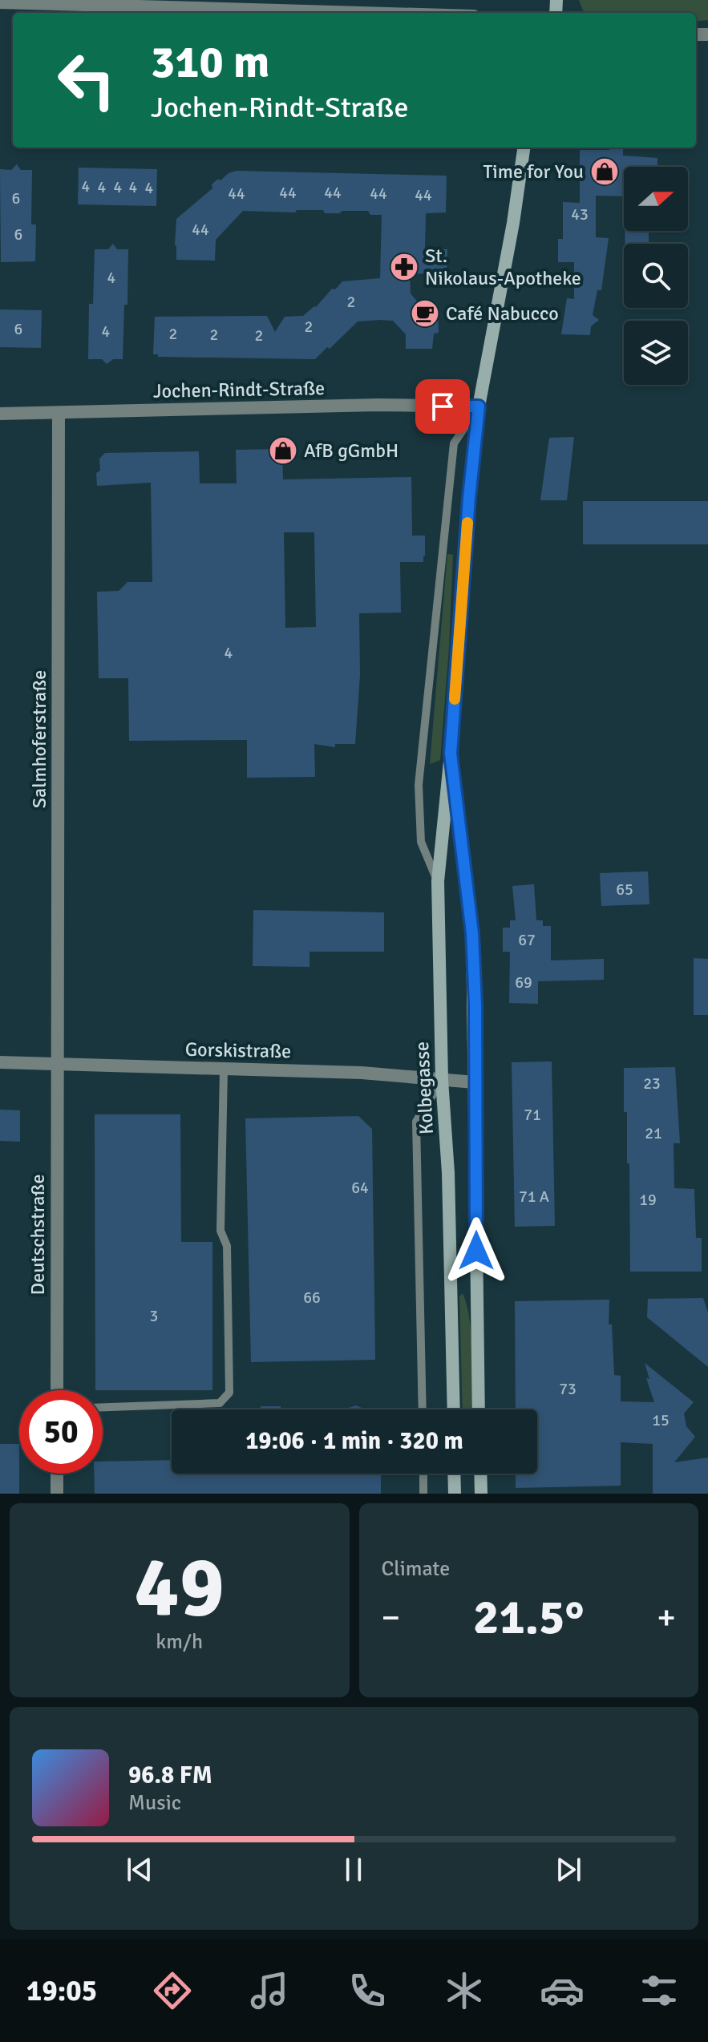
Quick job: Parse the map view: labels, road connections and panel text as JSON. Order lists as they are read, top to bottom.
{
  "streets": {
    "main road": ["Kolbegasse"],
    "street": [
      "Jochen-Rindt-Straße",
      "Salmhoferstraße",
      "Gorskistraße",
      "Deutschstraße"
    ]
  },
  "crossings": [
    ["Jochen-Rindt-Straße", "Salmhoferstraße"],
    ["Jochen-Rindt-Straße", "Kolbegasse"],
    ["Salmhoferstraße", "Gorskistraße"],
    ["Salmhoferstraße", "Deutschstraße"],
    ["Gorskistraße", "Kolbegasse"],
    ["Gorskistraße", "Deutschstraße"]
  ],
  "places": {
    "shop": ["Time for You", "AfB gGmbH"],
    "pharmacy": ["St. Nikolaus-Apotheke"],
    "cafe": ["Café Nabucco"]
  },
  "house_numbers": [
    "4",
    "4",
    "4",
    "4",
    "4",
    "44",
    "44",
    "44",
    "44",
    "44",
    "6",
    "43",
    "44",
    "6",
    "4",
    "2",
    "2",
    "6",
    "4",
    "2",
    "2",
    "2",
    "4",
    "65",
    "67",
    "69",
    "23",
    "71",
    "21",
    "64",
    "71 A",
    "19",
    "66",
    "3",
    "73",
    "15"
  ],
  "north": "right",
  "page": {
    "turn": ["310 m", "Jochen-Rindt-Straße"],
    "limit": "50",
    "trip": "19:06 · 1 min · 320 m",
    "tile": [
      ["49", "km/h"],
      "Climate"
    ],
    "heat": ["−", "21.5°", "+"],
    "song": ["96.8 FM", "Music"],
    "tabs": "19:05"
  }
}
